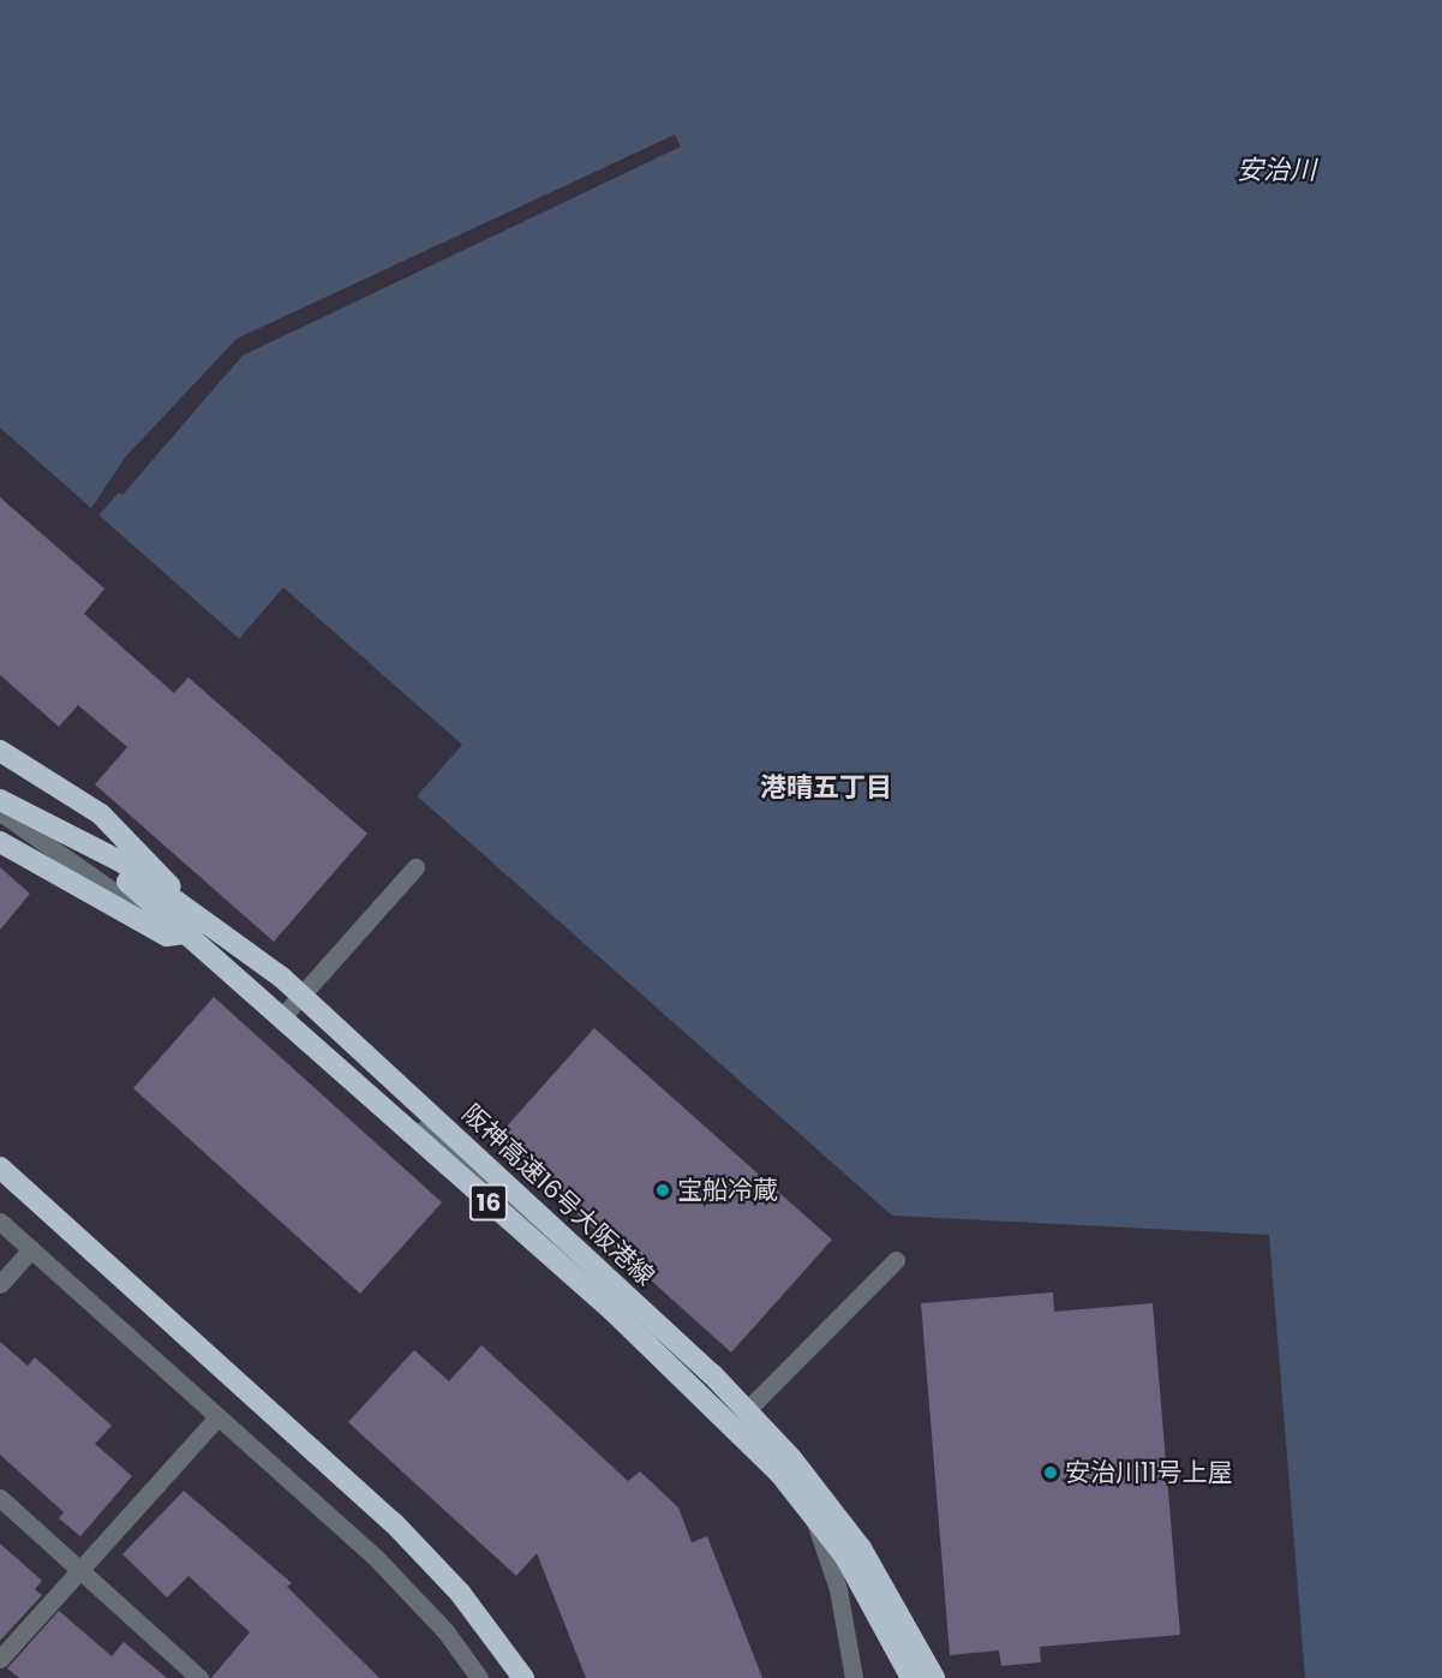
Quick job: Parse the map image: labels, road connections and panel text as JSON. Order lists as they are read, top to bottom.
{
  "streets": {
    "highway": ["阪神高速16号大阪港線", "16"]
  },
  "crossings": [
    ["阪神高速16号大阪港線", "16"]
  ],
  "districts": ["港晴五丁目"],
  "water": ["安治川"],
  "places": ["宝船冷蔵", "安治川11号上屋"]
}
